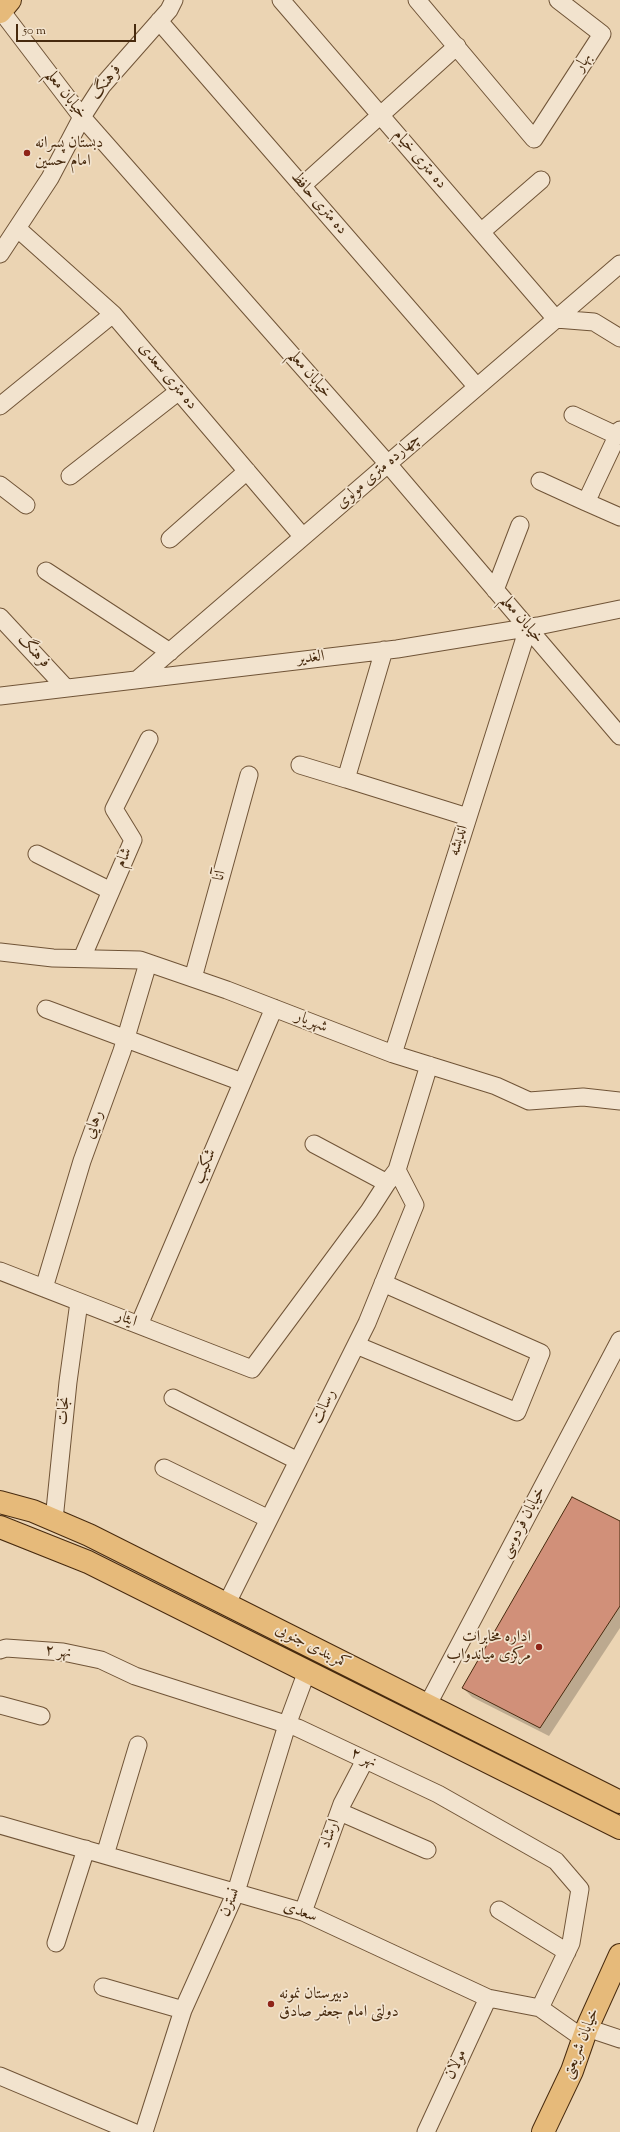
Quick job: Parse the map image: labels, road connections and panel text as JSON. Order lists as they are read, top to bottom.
{
  "streets": {
    "main road": ["کمربندی جنوبی", "خیابان شریعتی"],
    "street": [
      "بهار",
      "فرهنگ",
      "خیابان معلم",
      "ده متری خیام",
      "ده متری حافظ",
      "ده متری سعدی",
      "چهارده متری مولوی",
      "الغدیر",
      "اندیشه",
      "شام",
      "آنا",
      "شهریار",
      "رهایی",
      "شکیب",
      "ایثار",
      "رسالت",
      "نجات",
      "خیابان فردوسی",
      "نهر ۲",
      "ارشاد",
      "نسترن",
      "سعدی",
      "مولان"
    ]
  },
  "crossings": [
    ["فرهنگ", "خیابان معلم"],
    ["فرهنگ", "ده متری حافظ"],
    ["فرهنگ", "ده متری سعدی"],
    ["فرهنگ", "الغدیر"],
    ["خیابان معلم", "چهارده متری مولوی"],
    ["خیابان معلم", "الغدیر"],
    ["خیابان معلم", "اندیشه"],
    ["ده متری خیام", "چهارده متری مولوی"],
    ["ده متری حافظ", "چهارده متری مولوی"],
    ["ده متری سعدی", "چهارده متری مولوی"],
    ["چهارده متری مولوی", "الغدیر"],
    ["الغدیر", "اندیشه"],
    ["اندیشه", "شهریار"],
    ["شام", "شهریار"],
    ["آنا", "شهریار"],
    ["شهریار", "رهایی"],
    ["شهریار", "شکیب"],
    ["رهایی", "ایثار"],
    ["شکیب", "ایثار"],
    ["ایثار", "رسالت"],
    ["ایثار", "نجات"],
    ["رسالت", "کمربندی جنوبی"],
    ["نجات", "کمربندی جنوبی"],
    ["خیابان فردوسی", "کمربندی جنوبی"],
    ["کمربندی جنوبی", "نسترن"],
    ["نهر ۲", "ارشاد"],
    ["نهر ۲", "نسترن"],
    ["نهر ۲", "سعدی"],
    ["ارشاد", "سعدی"],
    ["نسترن", "سعدی"],
    ["سعدی", "خیابان شریعتی"],
    ["سعدی", "مولان"]
  ],
  "places": ["دبستان پسرانه امام حسین", "اداره مخابرات مرکزی میاندواب", "دبیرستان نمونه دولتی امام جعفر صادق"],
  "scale_bar": "50 m"
}
